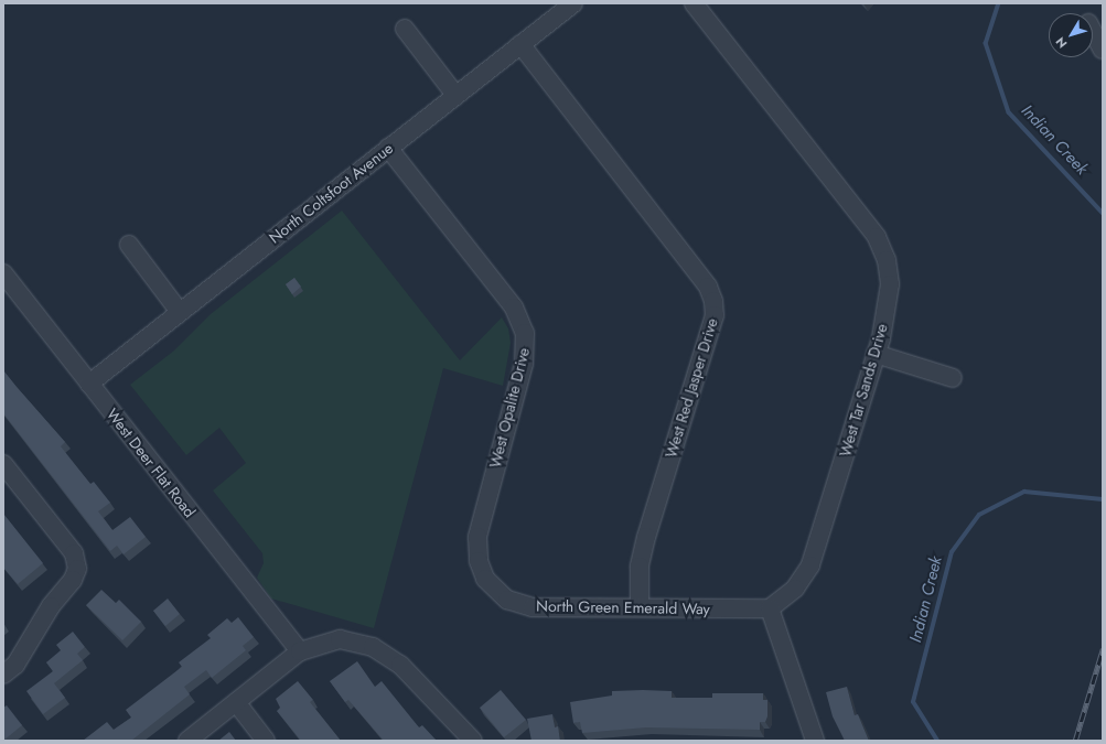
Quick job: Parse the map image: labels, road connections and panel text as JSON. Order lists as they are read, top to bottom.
{
  "streets": {
    "street": [
      "North Coltsfoot Avenue",
      "West Red Jasper Drive",
      "West Tar Sands Drive",
      "West Opalite Drive",
      "West Deer Flat Road",
      "North Green Emerald Way"
    ]
  },
  "crossings": [
    ["North Coltsfoot Avenue", "West Red Jasper Drive"],
    ["North Coltsfoot Avenue", "West Opalite Drive"],
    ["North Coltsfoot Avenue", "West Deer Flat Road"],
    ["West Red Jasper Drive", "North Green Emerald Way"],
    ["West Tar Sands Drive", "North Green Emerald Way"],
    ["West Opalite Drive", "North Green Emerald Way"]
  ],
  "water": ["Indian Creek"],
  "north": "bottom left"
}
